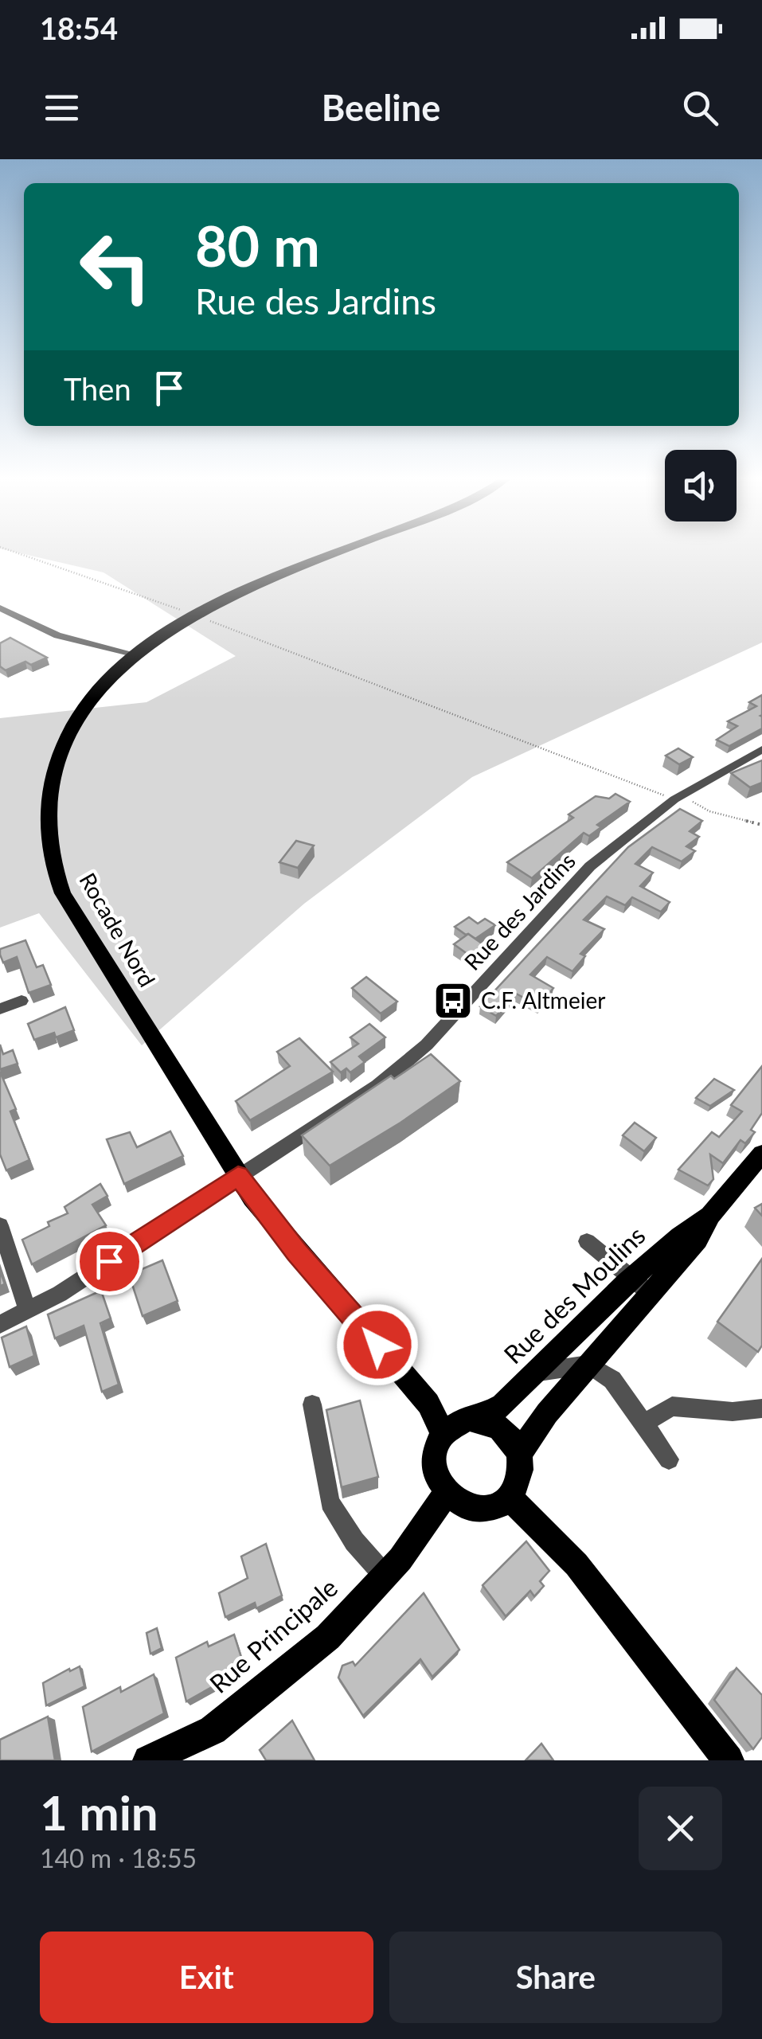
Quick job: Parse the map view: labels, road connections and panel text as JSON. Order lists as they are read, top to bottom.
{
  "streets": {
    "main road": ["Rocade Nord", "Rue des Moulins", "Rue Principale"],
    "street": ["Rue des Jardins"]
  },
  "crossings": [
    ["Rue des Jardins", "Rocade Nord"],
    ["Rocade Nord", "Rue des Moulins"],
    ["Rocade Nord", "Rue Principale"],
    ["Rue des Moulins", "Rue Principale"]
  ],
  "places": {
    "bus stop": ["C.F. Altmeier"]
  },
  "page": {
    "status": "18:54",
    "header": "Beeline",
    "turn": ["80 m", "Rue des Jardins"],
    "then": "Then",
    "heading": ["1 min", "140 m · 18:55"],
    "buttons": ["Exit", "Share"]
  }
}
